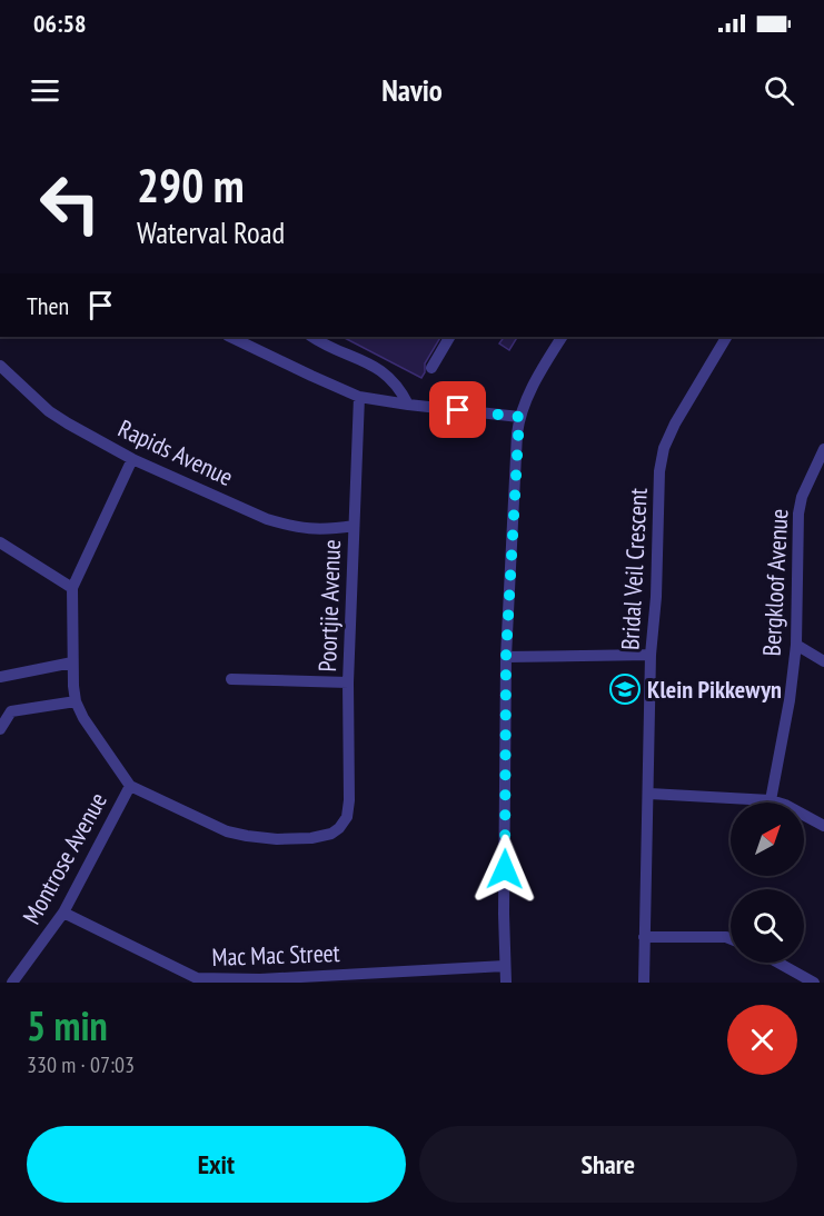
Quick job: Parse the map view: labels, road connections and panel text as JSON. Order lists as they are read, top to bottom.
{
  "streets": {
    "street": [
      "Rapids Avenue",
      "Bridal Veil Crescent",
      "Bergkloof Avenue",
      "Poortjie Avenue",
      "Montrose Avenue",
      "Mac Mac Street"
    ]
  },
  "crossings": [
    ["Rapids Avenue", "Poortjie Avenue"],
    ["Poortjie Avenue", "Montrose Avenue"],
    ["Montrose Avenue", "Mac Mac Street"]
  ],
  "places": {
    "school or university": ["Klein Pikkewyn"]
  },
  "north": "top right",
  "page": {
    "status": "06:58",
    "header": "Navio",
    "turn": ["290 m", "Waterval Road"],
    "then": "Then",
    "heading": ["5 min", "330 m · 07:03"],
    "buttons": ["Exit", "Share"]
  }
}
